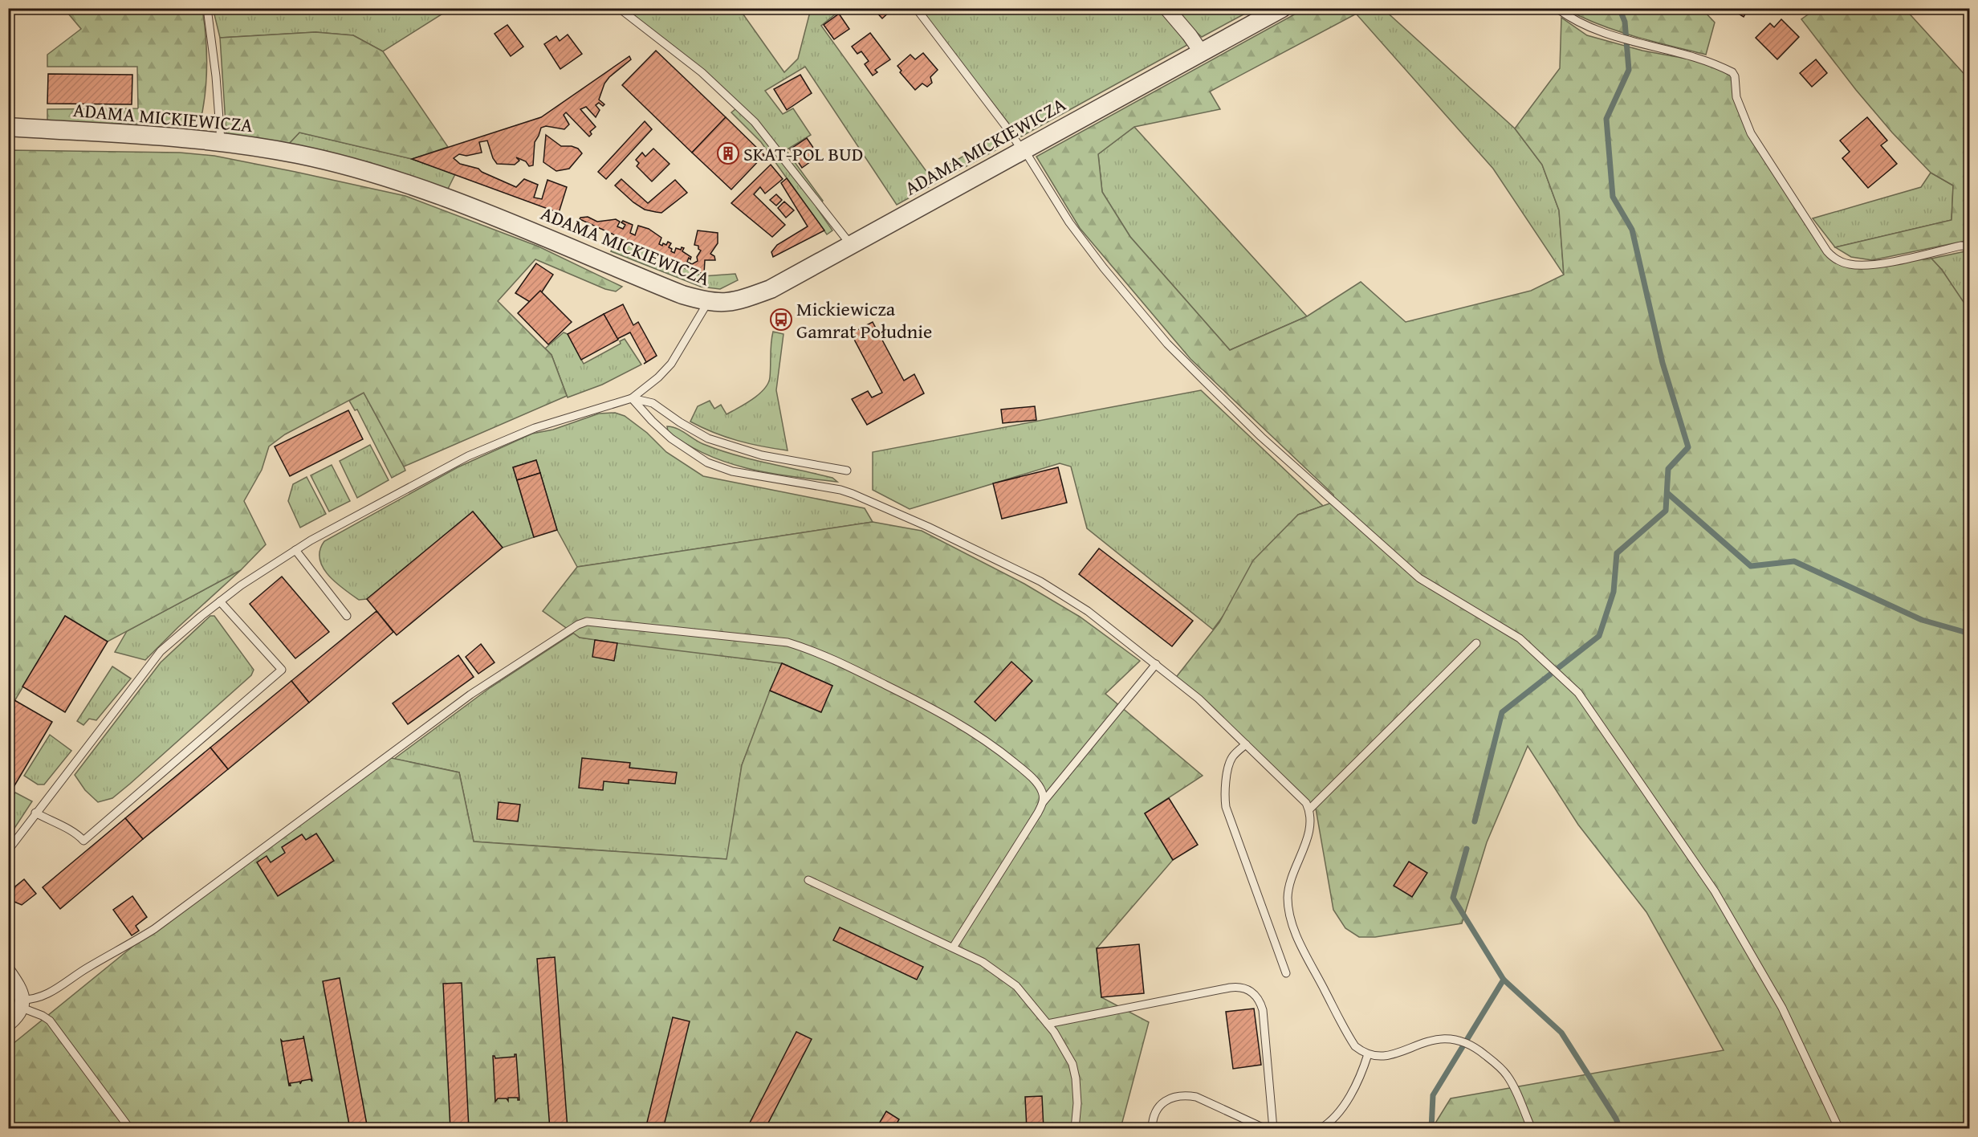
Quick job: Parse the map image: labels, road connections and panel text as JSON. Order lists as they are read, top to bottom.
{
  "streets": {
    "street": ["ADAMA MICKIEWICZA"]
  },
  "places": {
    "building": ["SKAT-POL BUD"],
    "bus stop": ["Mickiewicza Gamrat Południe"]
  }
}
